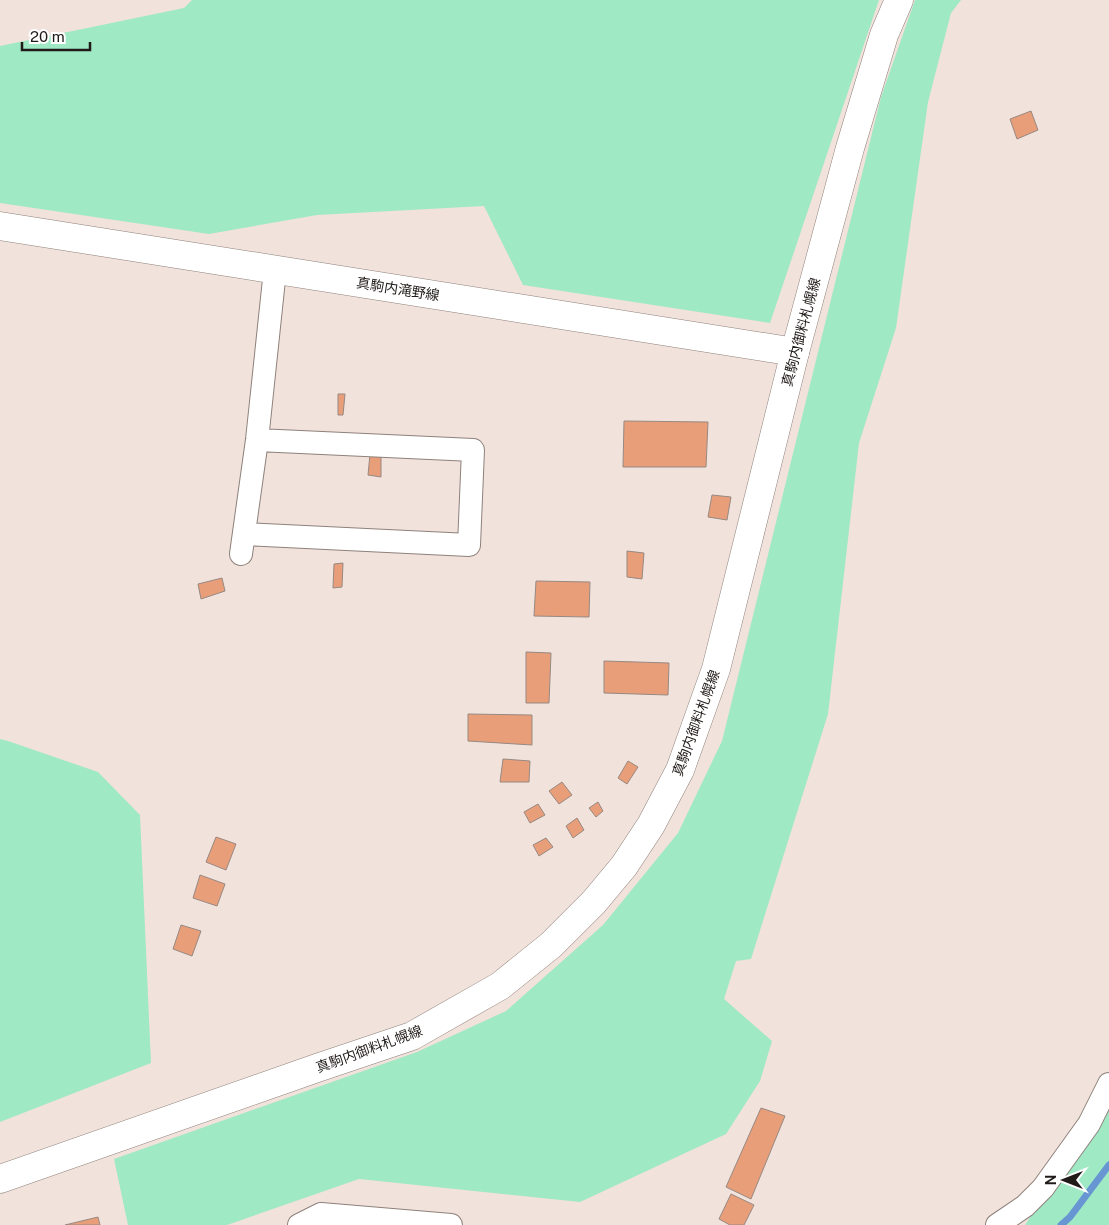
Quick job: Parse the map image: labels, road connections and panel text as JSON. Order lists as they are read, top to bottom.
{
  "streets": {
    "main road": ["真駒内滝野線", "真駒内御料札幌線"]
  },
  "crossings": [
    ["真駒内滝野線", "真駒内御料札幌線"]
  ],
  "scale_bar": "20 m",
  "north": "left"
}
